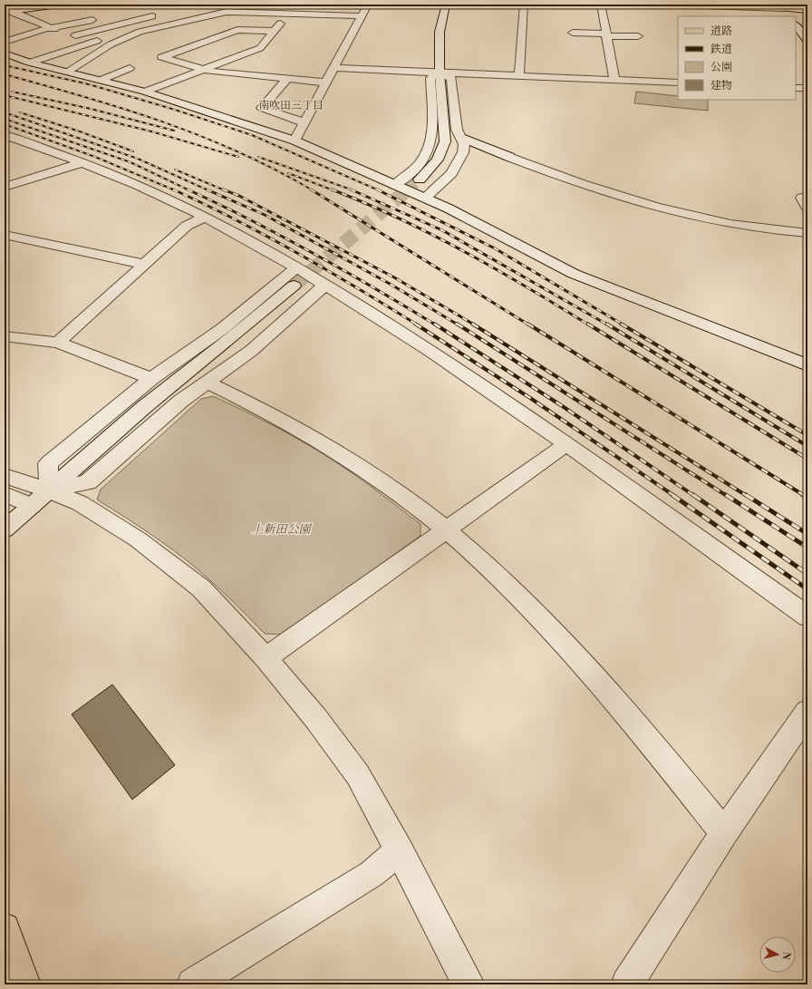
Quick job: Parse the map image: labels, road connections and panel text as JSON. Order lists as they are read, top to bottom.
{
  "districts": ["南吹田三丁目"],
  "parks": ["上新田公園"],
  "legend": [
    "道路",
    "鉄道",
    "公園",
    "建物"
  ],
  "north": "right"
}
